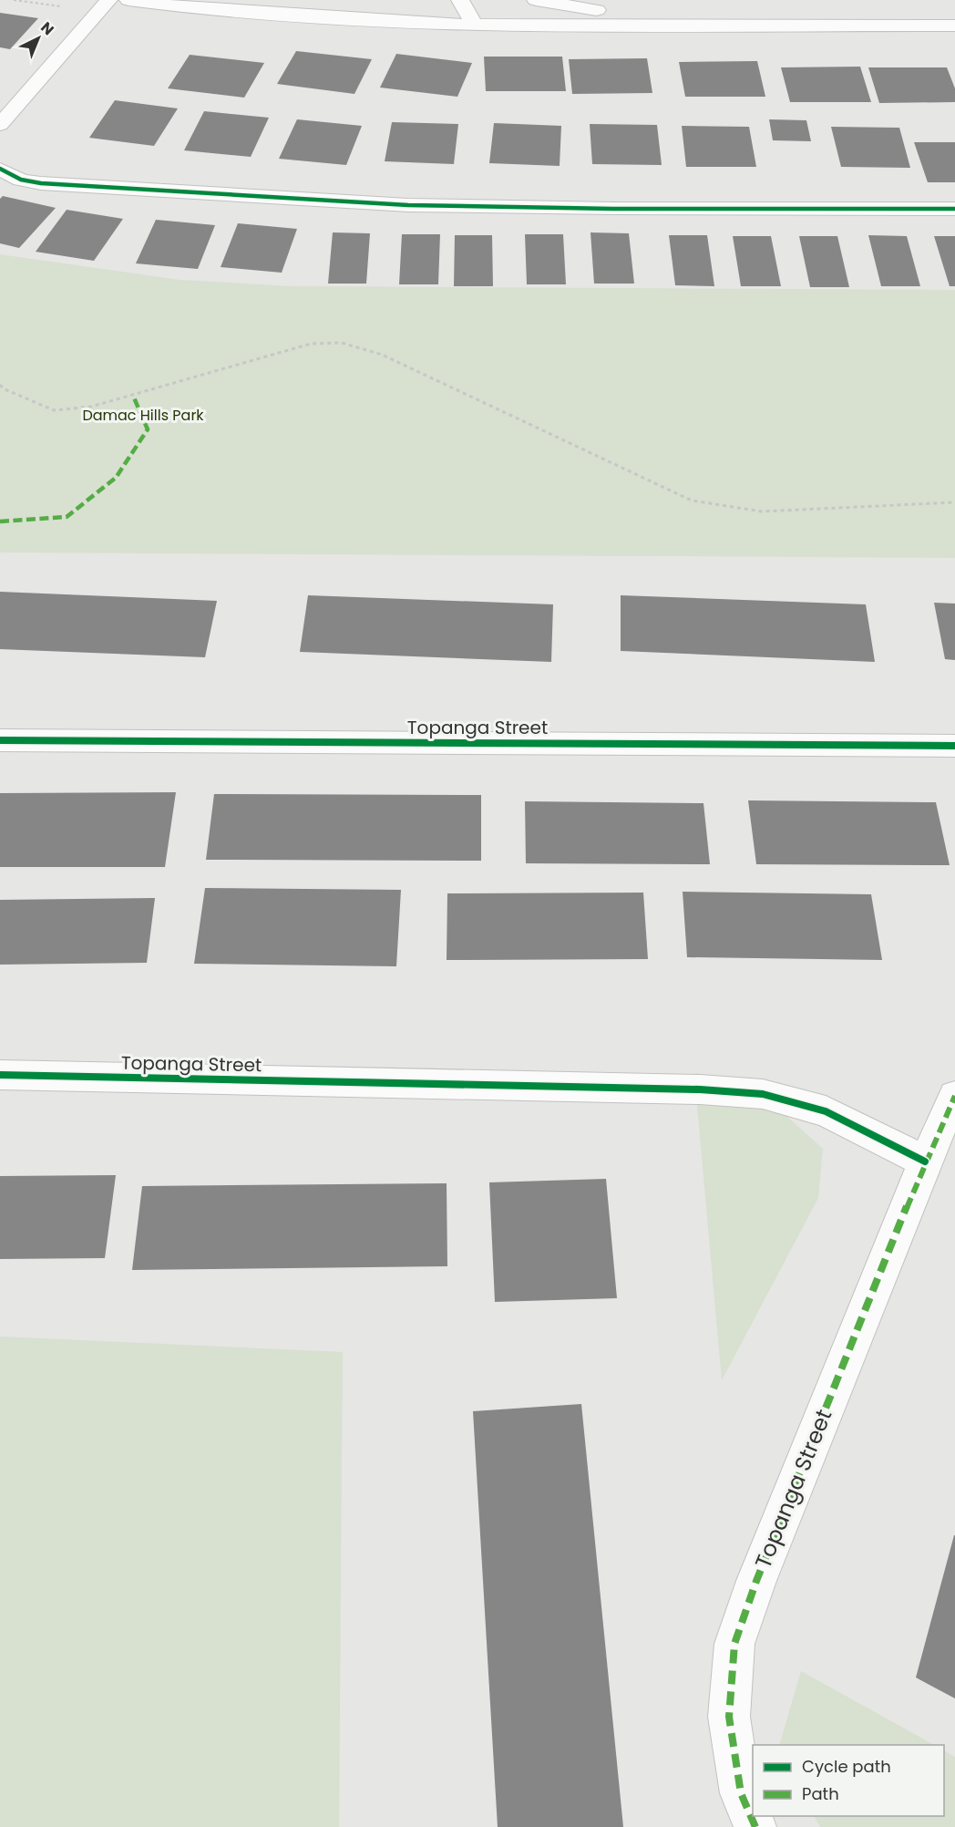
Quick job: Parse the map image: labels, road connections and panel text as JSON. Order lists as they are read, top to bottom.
{
  "streets": {
    "street": ["Topanga Street"]
  },
  "parks": ["Damac Hills Park"],
  "legend": ["Cycle path", "Path"],
  "north": "top right"
}
